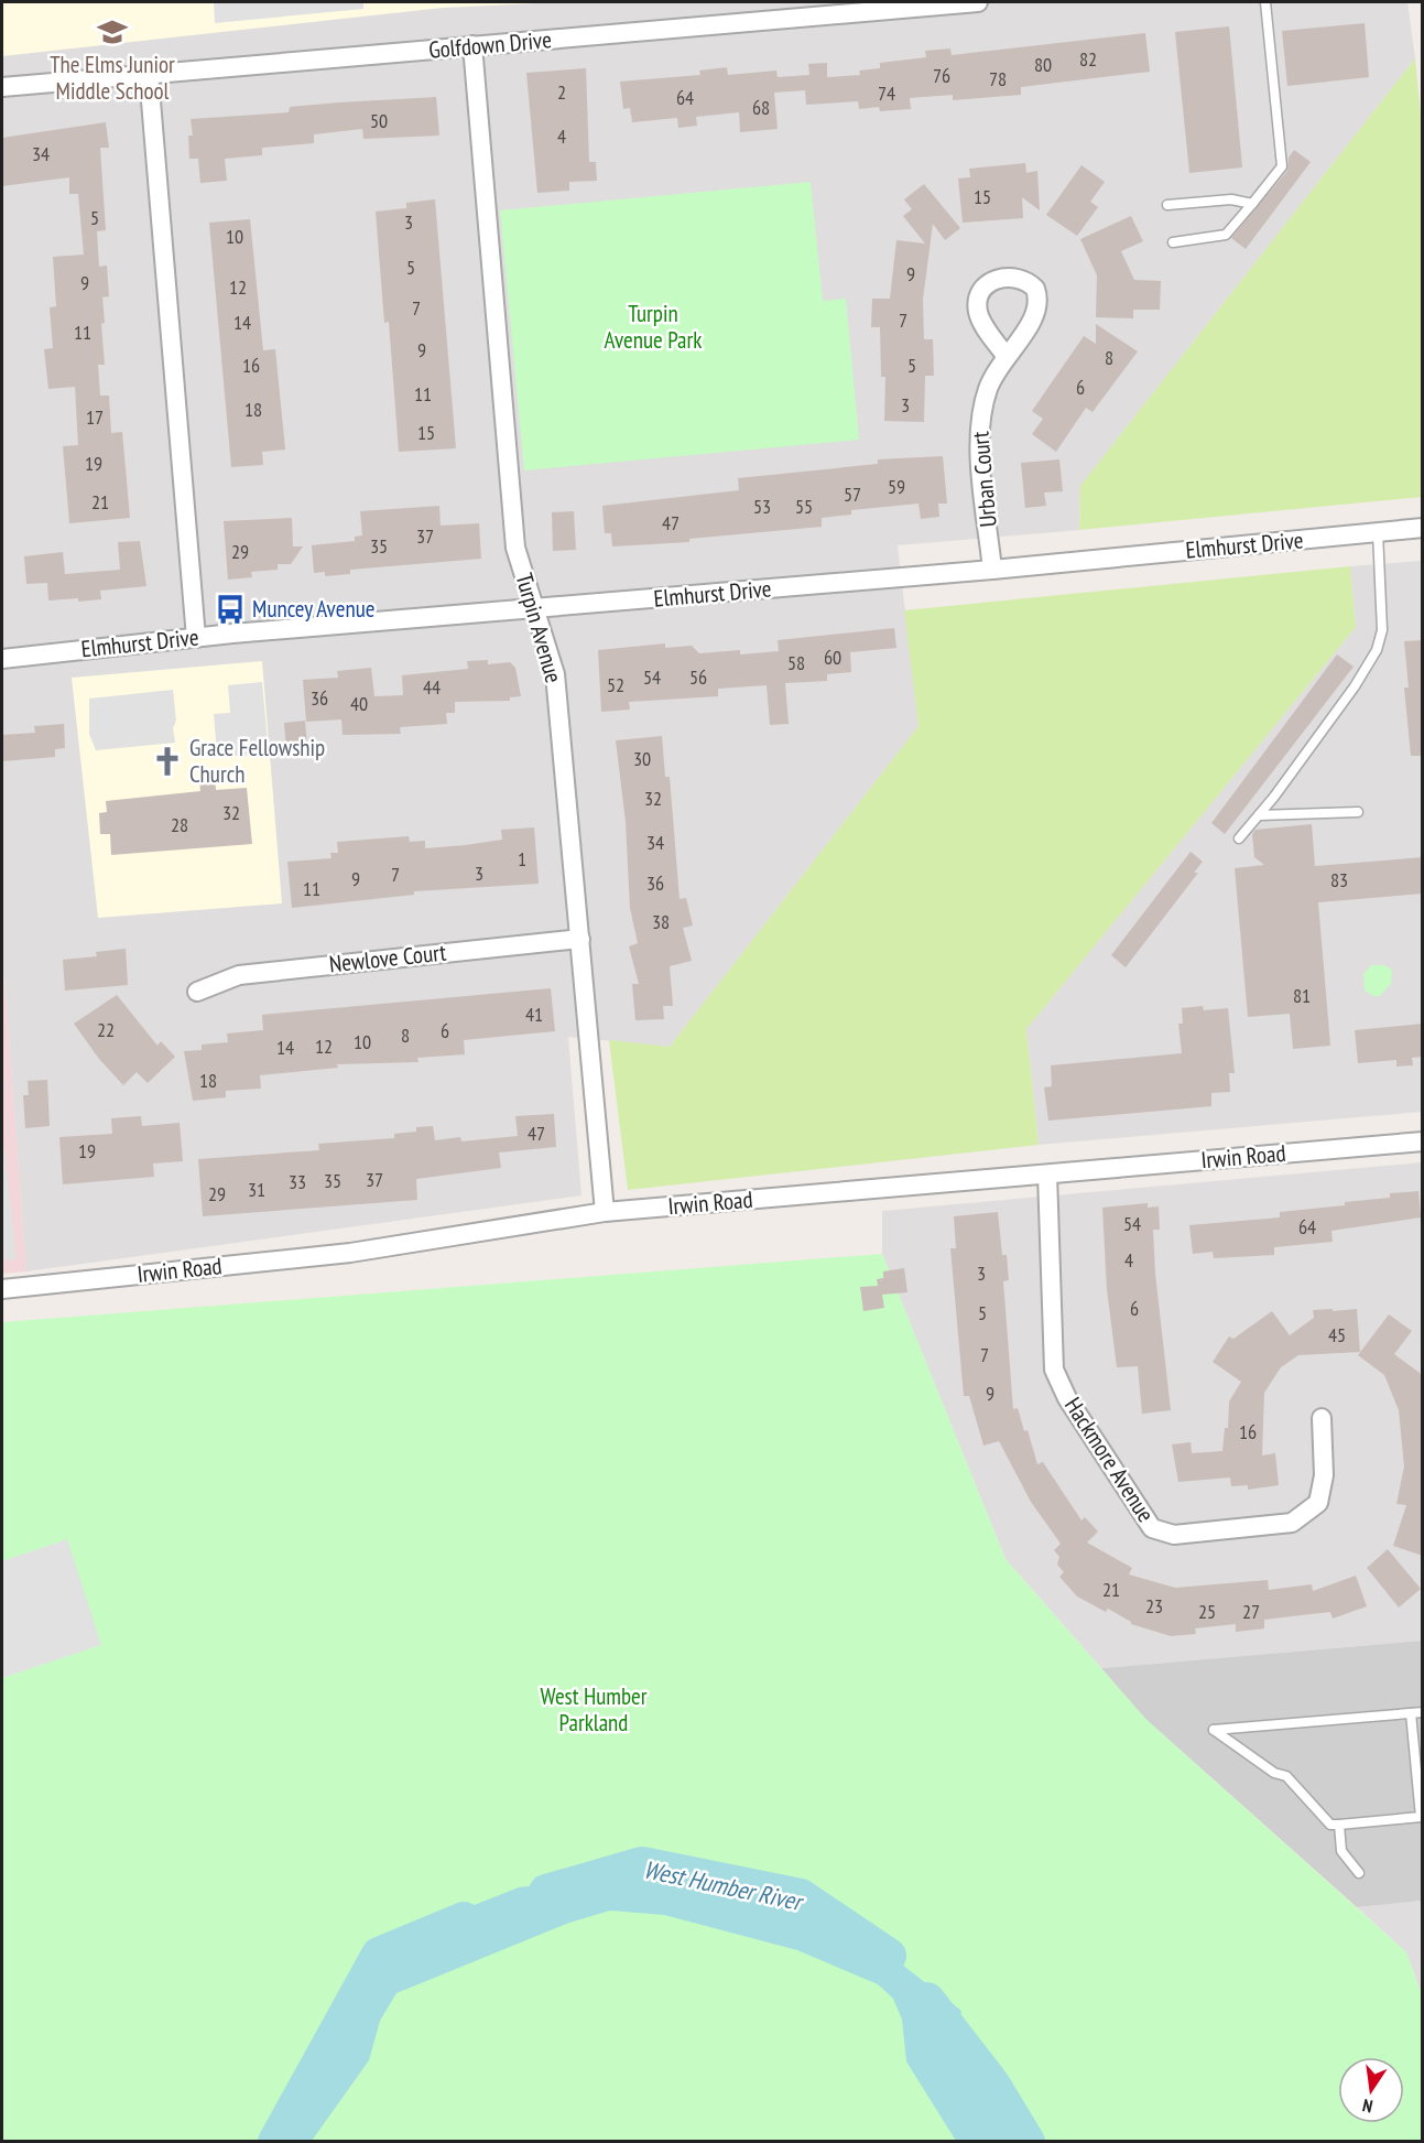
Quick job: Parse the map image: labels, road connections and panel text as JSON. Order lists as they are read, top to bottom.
{
  "streets": {
    "street": [
      "Golfdown Drive",
      "Urban Court",
      "Elmhurst Drive",
      "Turpin Avenue",
      "Newlove Court",
      "Irwin Road",
      "Hackmore Avenue"
    ]
  },
  "crossings": [
    ["Golfdown Drive", "Turpin Avenue"],
    ["Urban Court", "Elmhurst Drive"],
    ["Elmhurst Drive", "Turpin Avenue"],
    ["Turpin Avenue", "Newlove Court"],
    ["Turpin Avenue", "Irwin Road"],
    ["Irwin Road", "Hackmore Avenue"]
  ],
  "water": ["West Humber River"],
  "parks": ["Turpin Avenue Park", "West Humber Parkland"],
  "places": {
    "school or university": ["The Elms Junior Middle School"],
    "bus stop": ["Muncey Avenue"],
    "church": ["Grace Fellowship Church"]
  },
  "house_numbers": [
    "82",
    "80",
    "76",
    "78",
    "2",
    "74",
    "64",
    "68",
    "50",
    "4",
    "34",
    "15",
    "5",
    "3",
    "10",
    "5",
    "9",
    "9",
    "12",
    "7",
    "7",
    "14",
    "11",
    "9",
    "8",
    "16",
    "5",
    "6",
    "11",
    "3",
    "18",
    "17",
    "15",
    "19",
    "59",
    "57",
    "21",
    "53",
    "55",
    "47",
    "37",
    "35",
    "29",
    "60",
    "58",
    "54",
    "56",
    "52",
    "44",
    "36",
    "40",
    "30",
    "32",
    "32",
    "28",
    "34",
    "1",
    "3",
    "7",
    "9",
    "83",
    "36",
    "11",
    "38",
    "81",
    "41",
    "22",
    "6",
    "8",
    "10",
    "12",
    "14",
    "18",
    "47",
    "19",
    "37",
    "35",
    "33",
    "31",
    "29",
    "54",
    "64",
    "4",
    "3",
    "6",
    "5",
    "45",
    "7",
    "9",
    "16",
    "21",
    "23",
    "25",
    "27"
  ],
  "north": "bottom"
}
